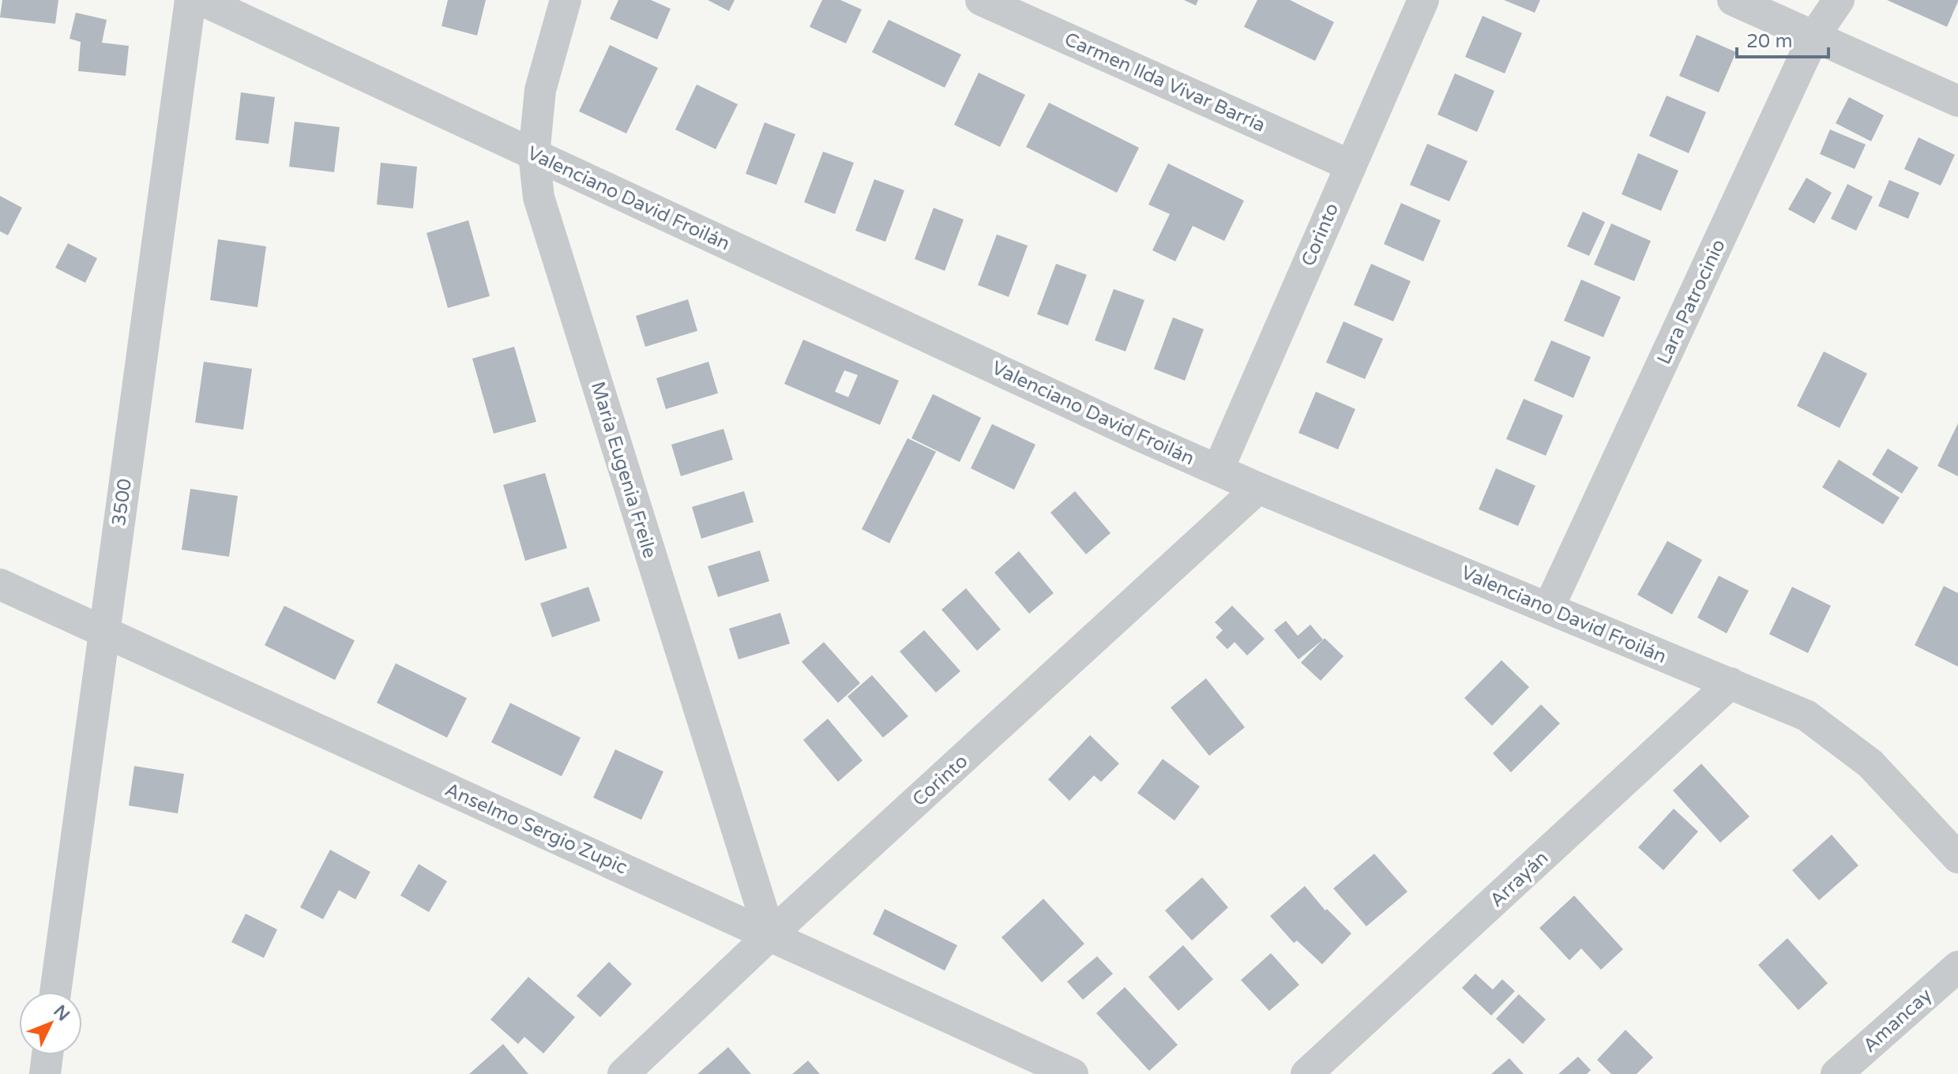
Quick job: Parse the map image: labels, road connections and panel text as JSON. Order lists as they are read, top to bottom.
{
  "streets": {
    "street": [
      "Carmen Ilda Vivar Barría",
      "Valenciano David Froilán",
      "Corinto",
      "Lara Patrocinio",
      "María Eugenia Freile",
      "3500",
      "Anselmo Sergio Zupic",
      "Arrayán",
      "Amancay"
    ]
  },
  "crossings": [
    ["Carmen Ilda Vivar Barría", "Corinto"],
    ["Valenciano David Froilán", "Corinto"],
    ["Valenciano David Froilán", "Lara Patrocinio"],
    ["Valenciano David Froilán", "María Eugenia Freile"],
    ["Valenciano David Froilán", "Arrayán"],
    ["Corinto", "María Eugenia Freile"],
    ["Corinto", "Anselmo Sergio Zupic"],
    ["María Eugenia Freile", "Anselmo Sergio Zupic"],
    ["3500", "Anselmo Sergio Zupic"]
  ],
  "scale_bar": "20 m",
  "north": "top right"
}
